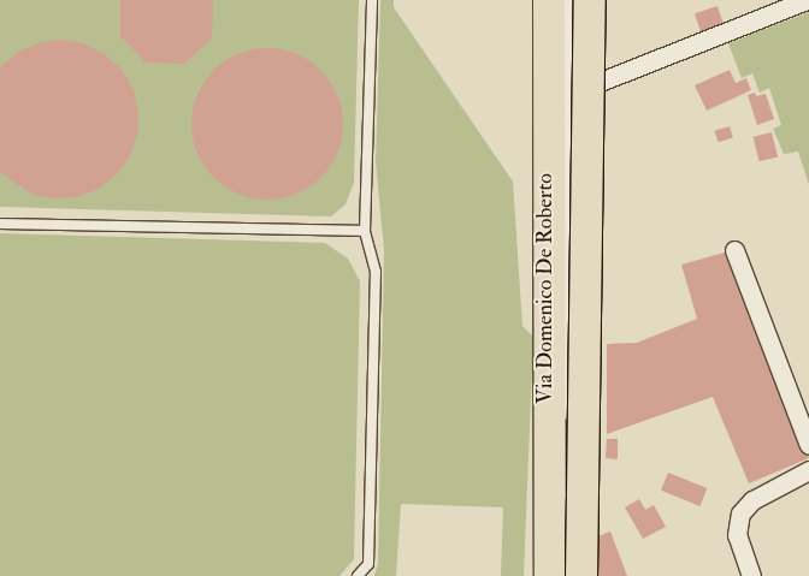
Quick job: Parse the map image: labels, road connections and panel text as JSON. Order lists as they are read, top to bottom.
{
  "streets": {
    "street": ["Via Domenico De Roberto"]
  }
}
